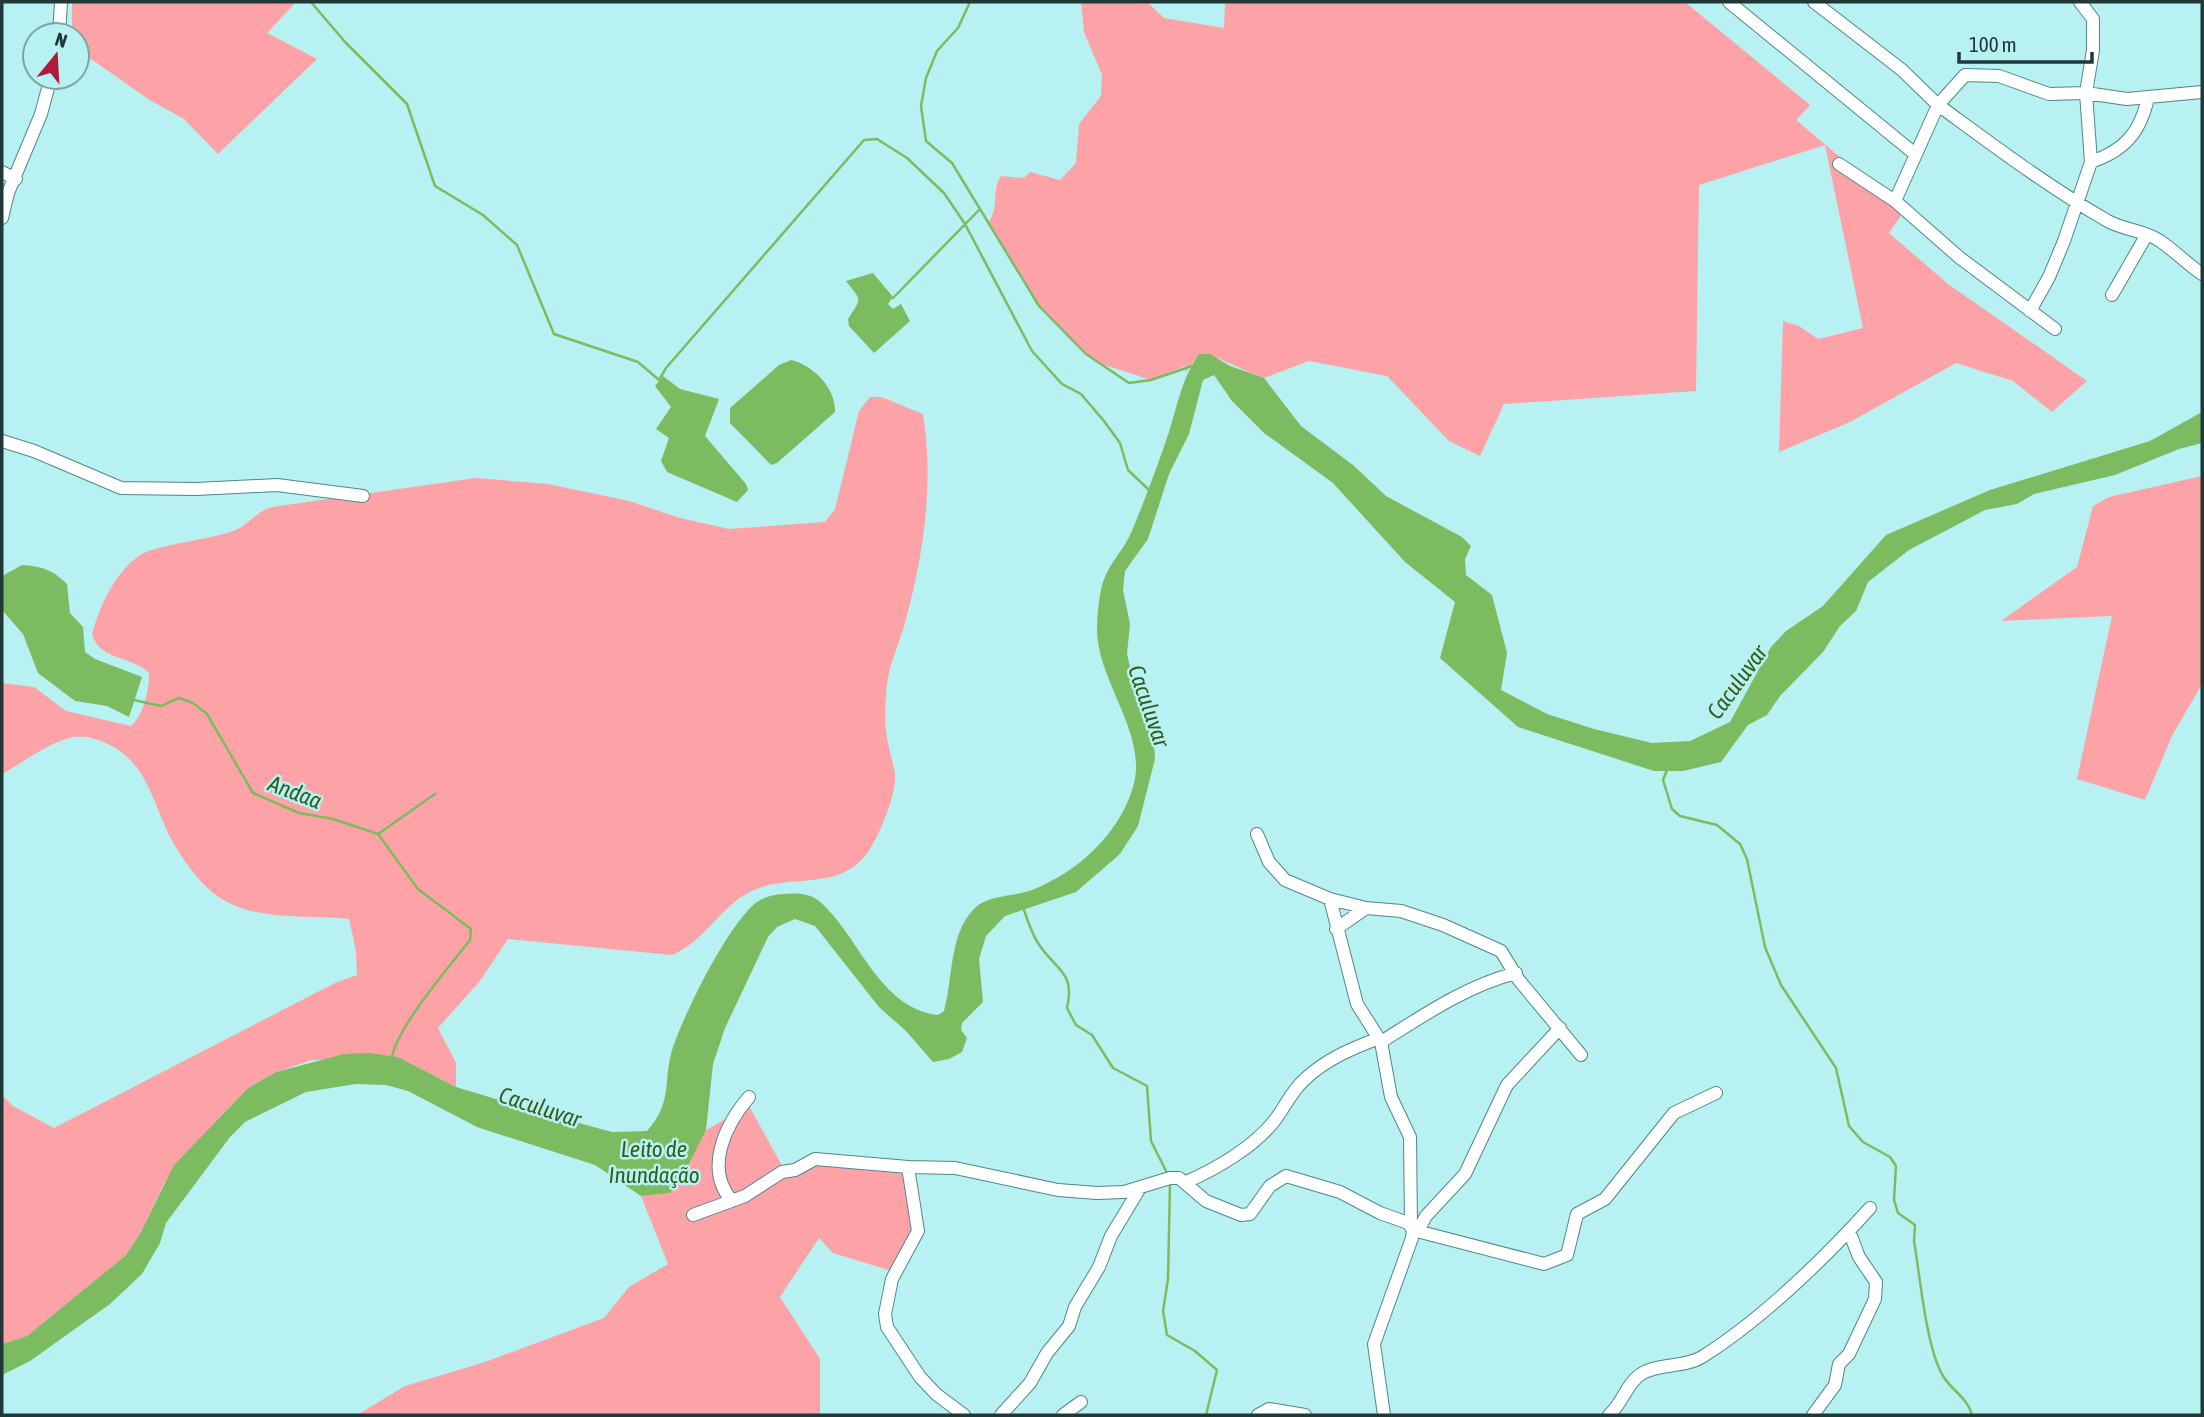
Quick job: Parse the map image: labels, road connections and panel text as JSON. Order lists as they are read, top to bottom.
{
  "water": ["Caculuvar", "Andaa", "Leito de Inundação"],
  "scale_bar": "100 m",
  "north": "top"
}
